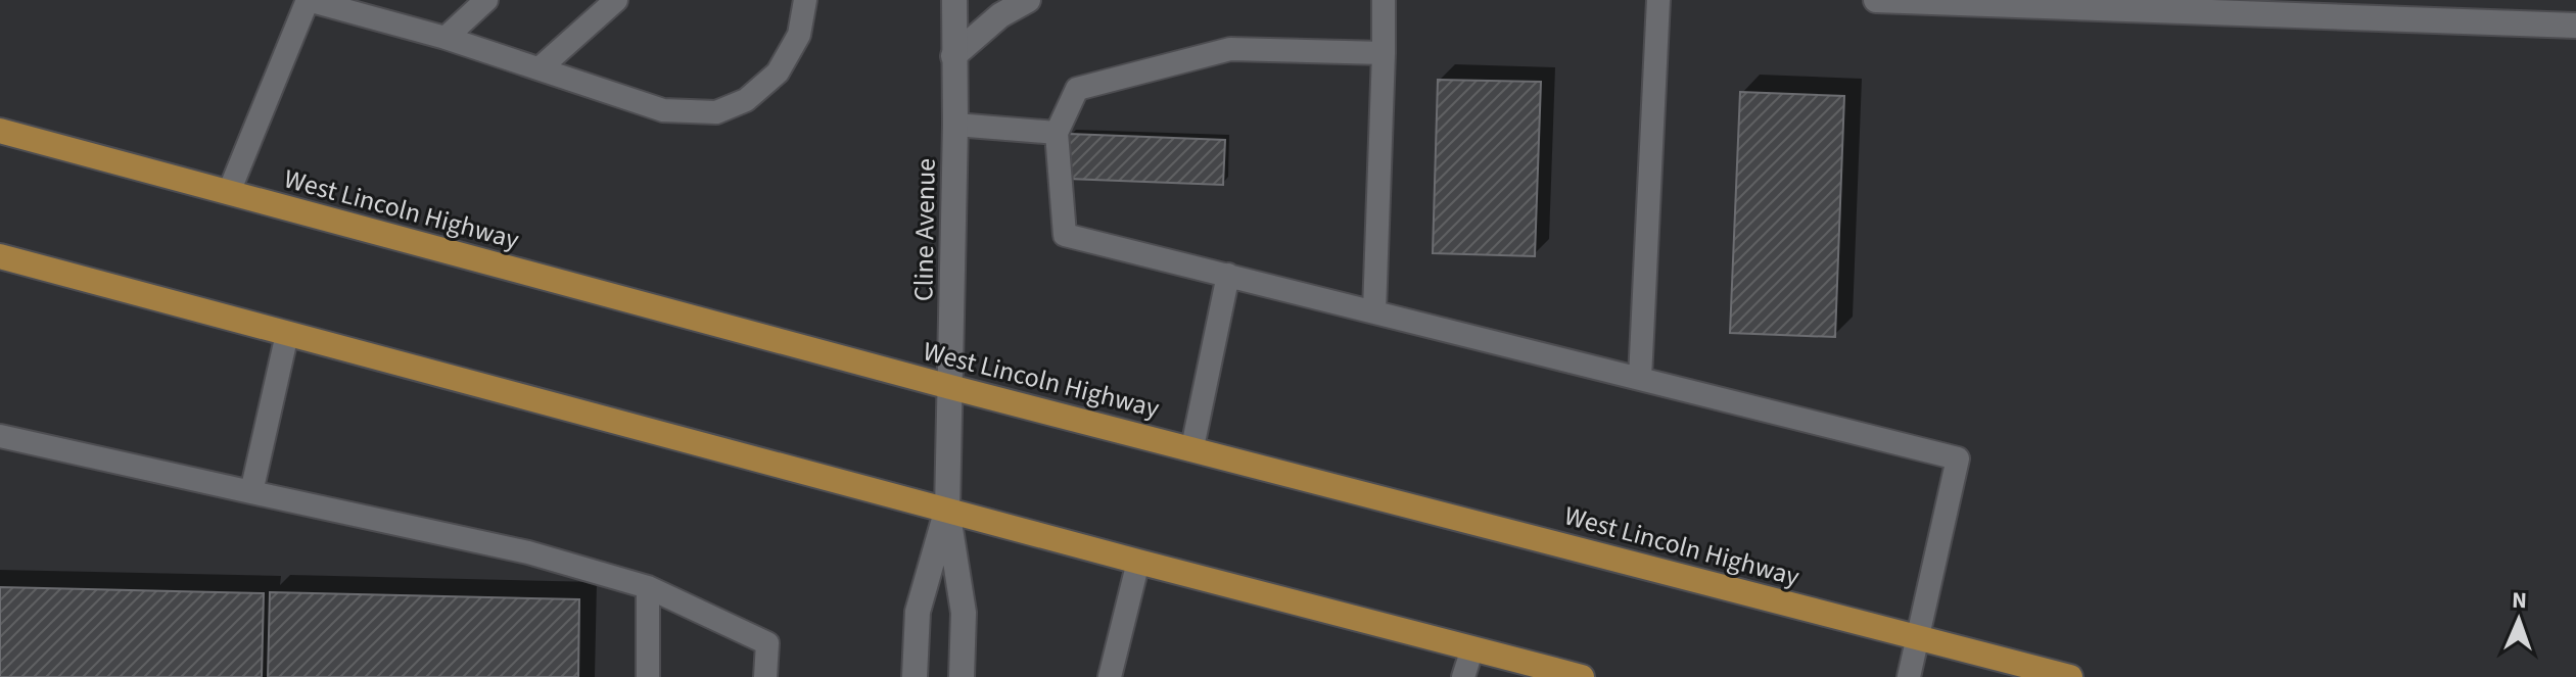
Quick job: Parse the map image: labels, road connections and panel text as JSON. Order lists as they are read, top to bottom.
{
  "streets": {
    "main road": ["West Lincoln Highway"],
    "street": ["Cline Avenue"]
  },
  "crossings": [
    ["West Lincoln Highway", "Cline Avenue"]
  ],
  "north": "top"
}
